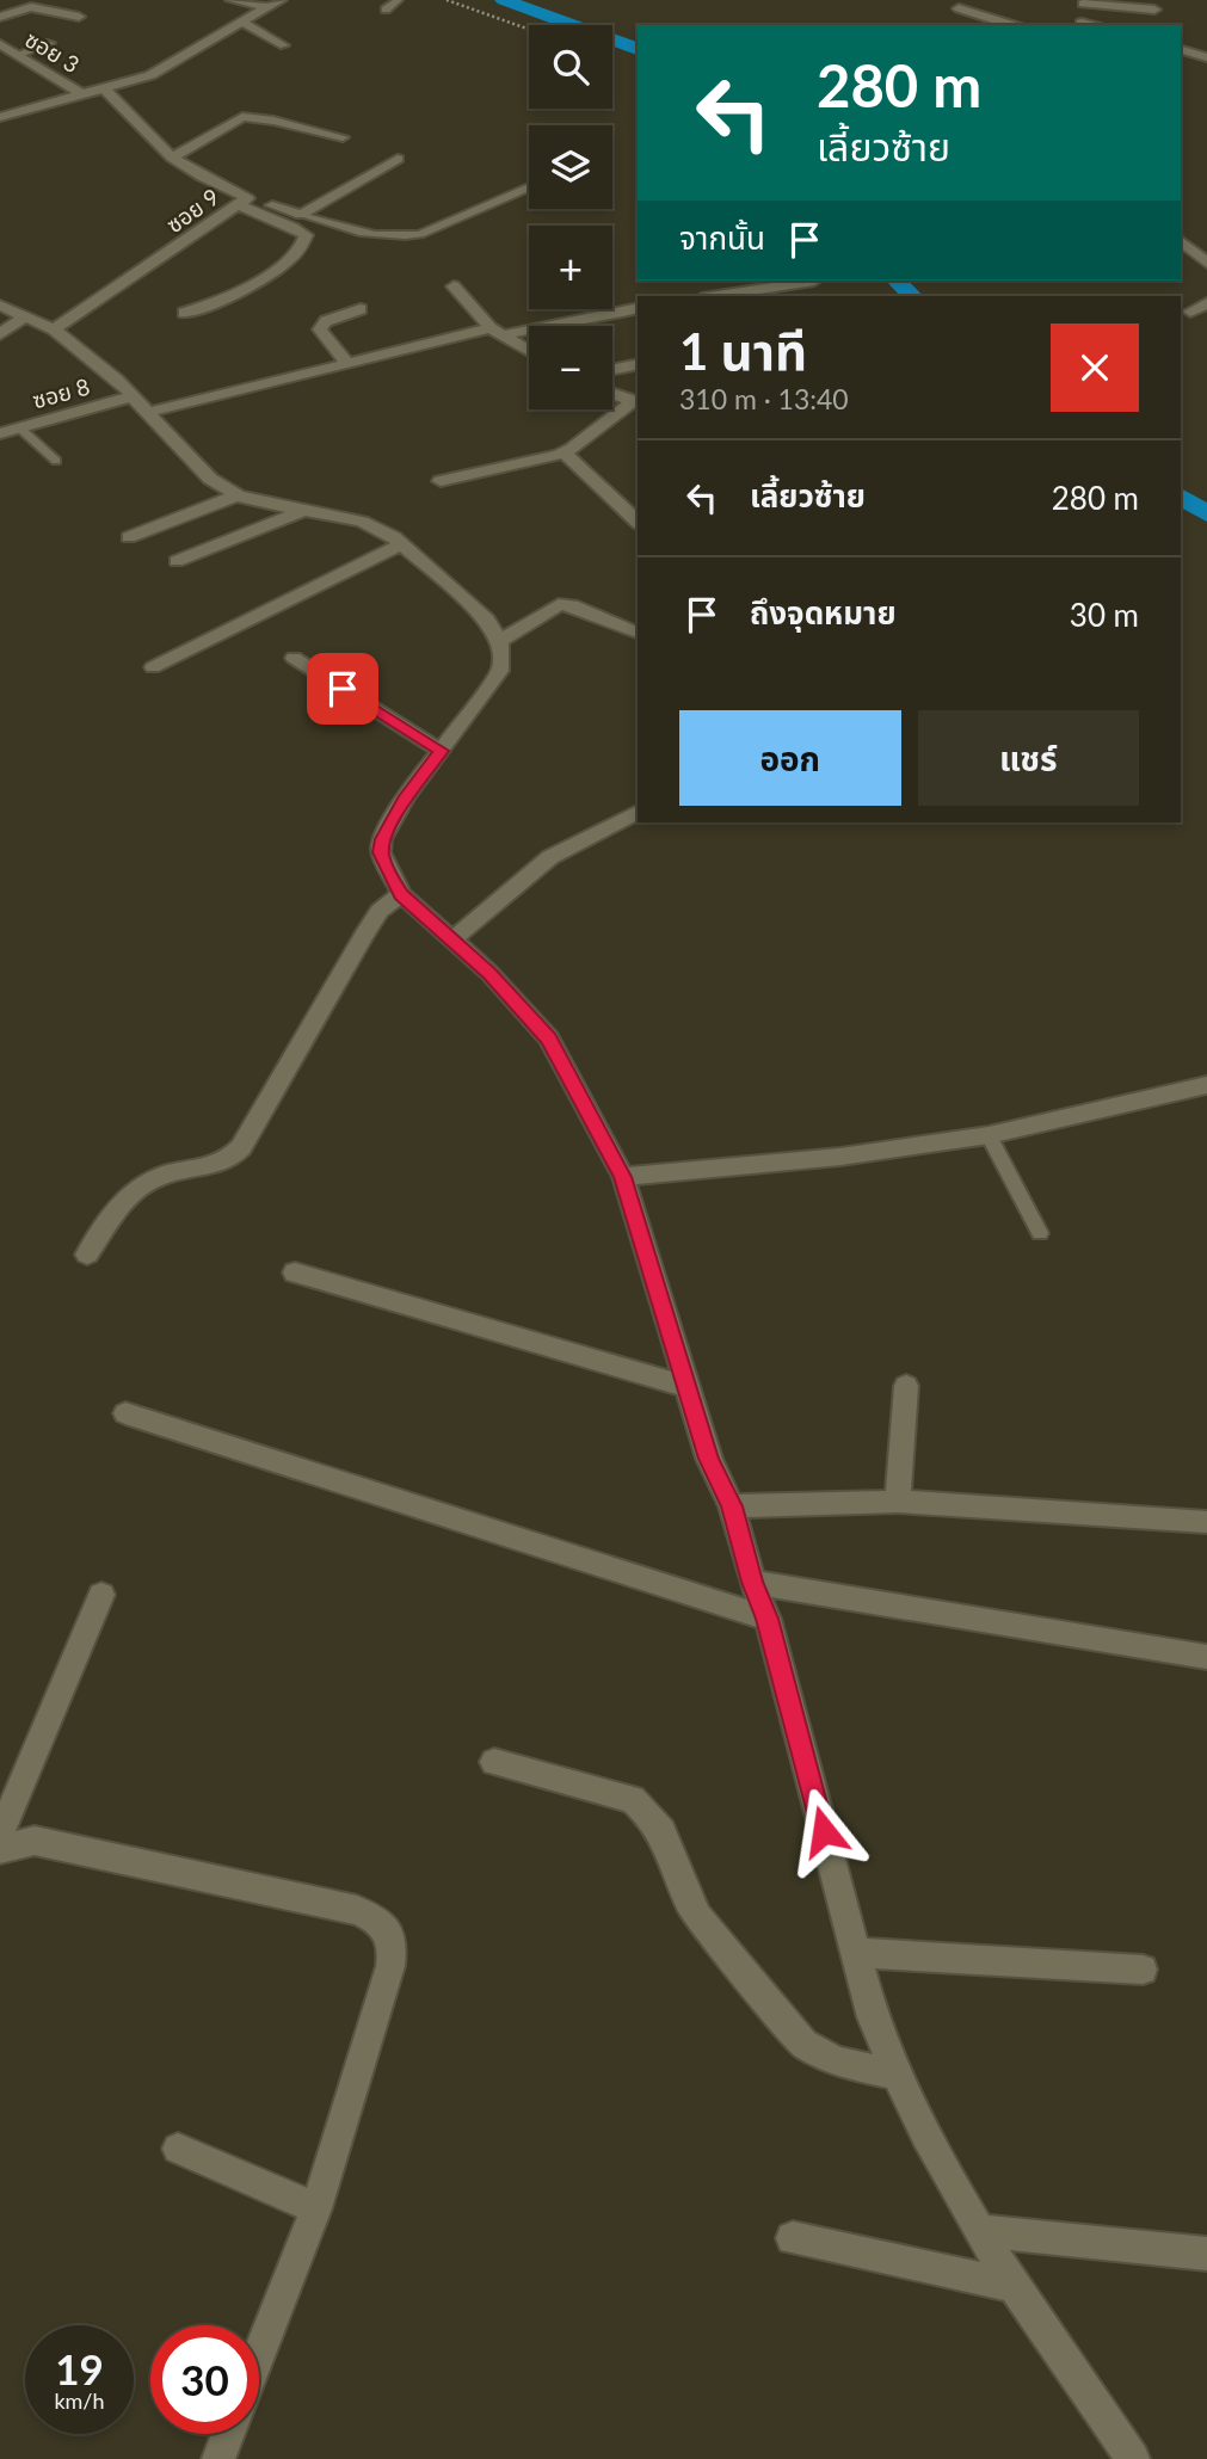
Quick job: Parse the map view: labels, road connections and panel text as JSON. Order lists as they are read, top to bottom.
{
  "streets": {
    "street": ["ซอย 3", "ซอย 9", "ซอย 8"]
  },
  "page": {
    "map_buttons": ["+", "−"],
    "turn": ["280 m", "เลี้ยวซ้าย"],
    "then": "จากนั้น",
    "heading": ["1 นาที", "310 m · 13:40"],
    "list": [
      {
        "name": "เลี้ยวซ้าย",
        "value": "280 m"
      },
      {
        "name": "ถึงจุดหมาย",
        "value": "30 m"
      }
    ],
    "buttons": ["ออก", "แชร์"],
    "speed": "19 km/h",
    "limit": "30"
  }
}
